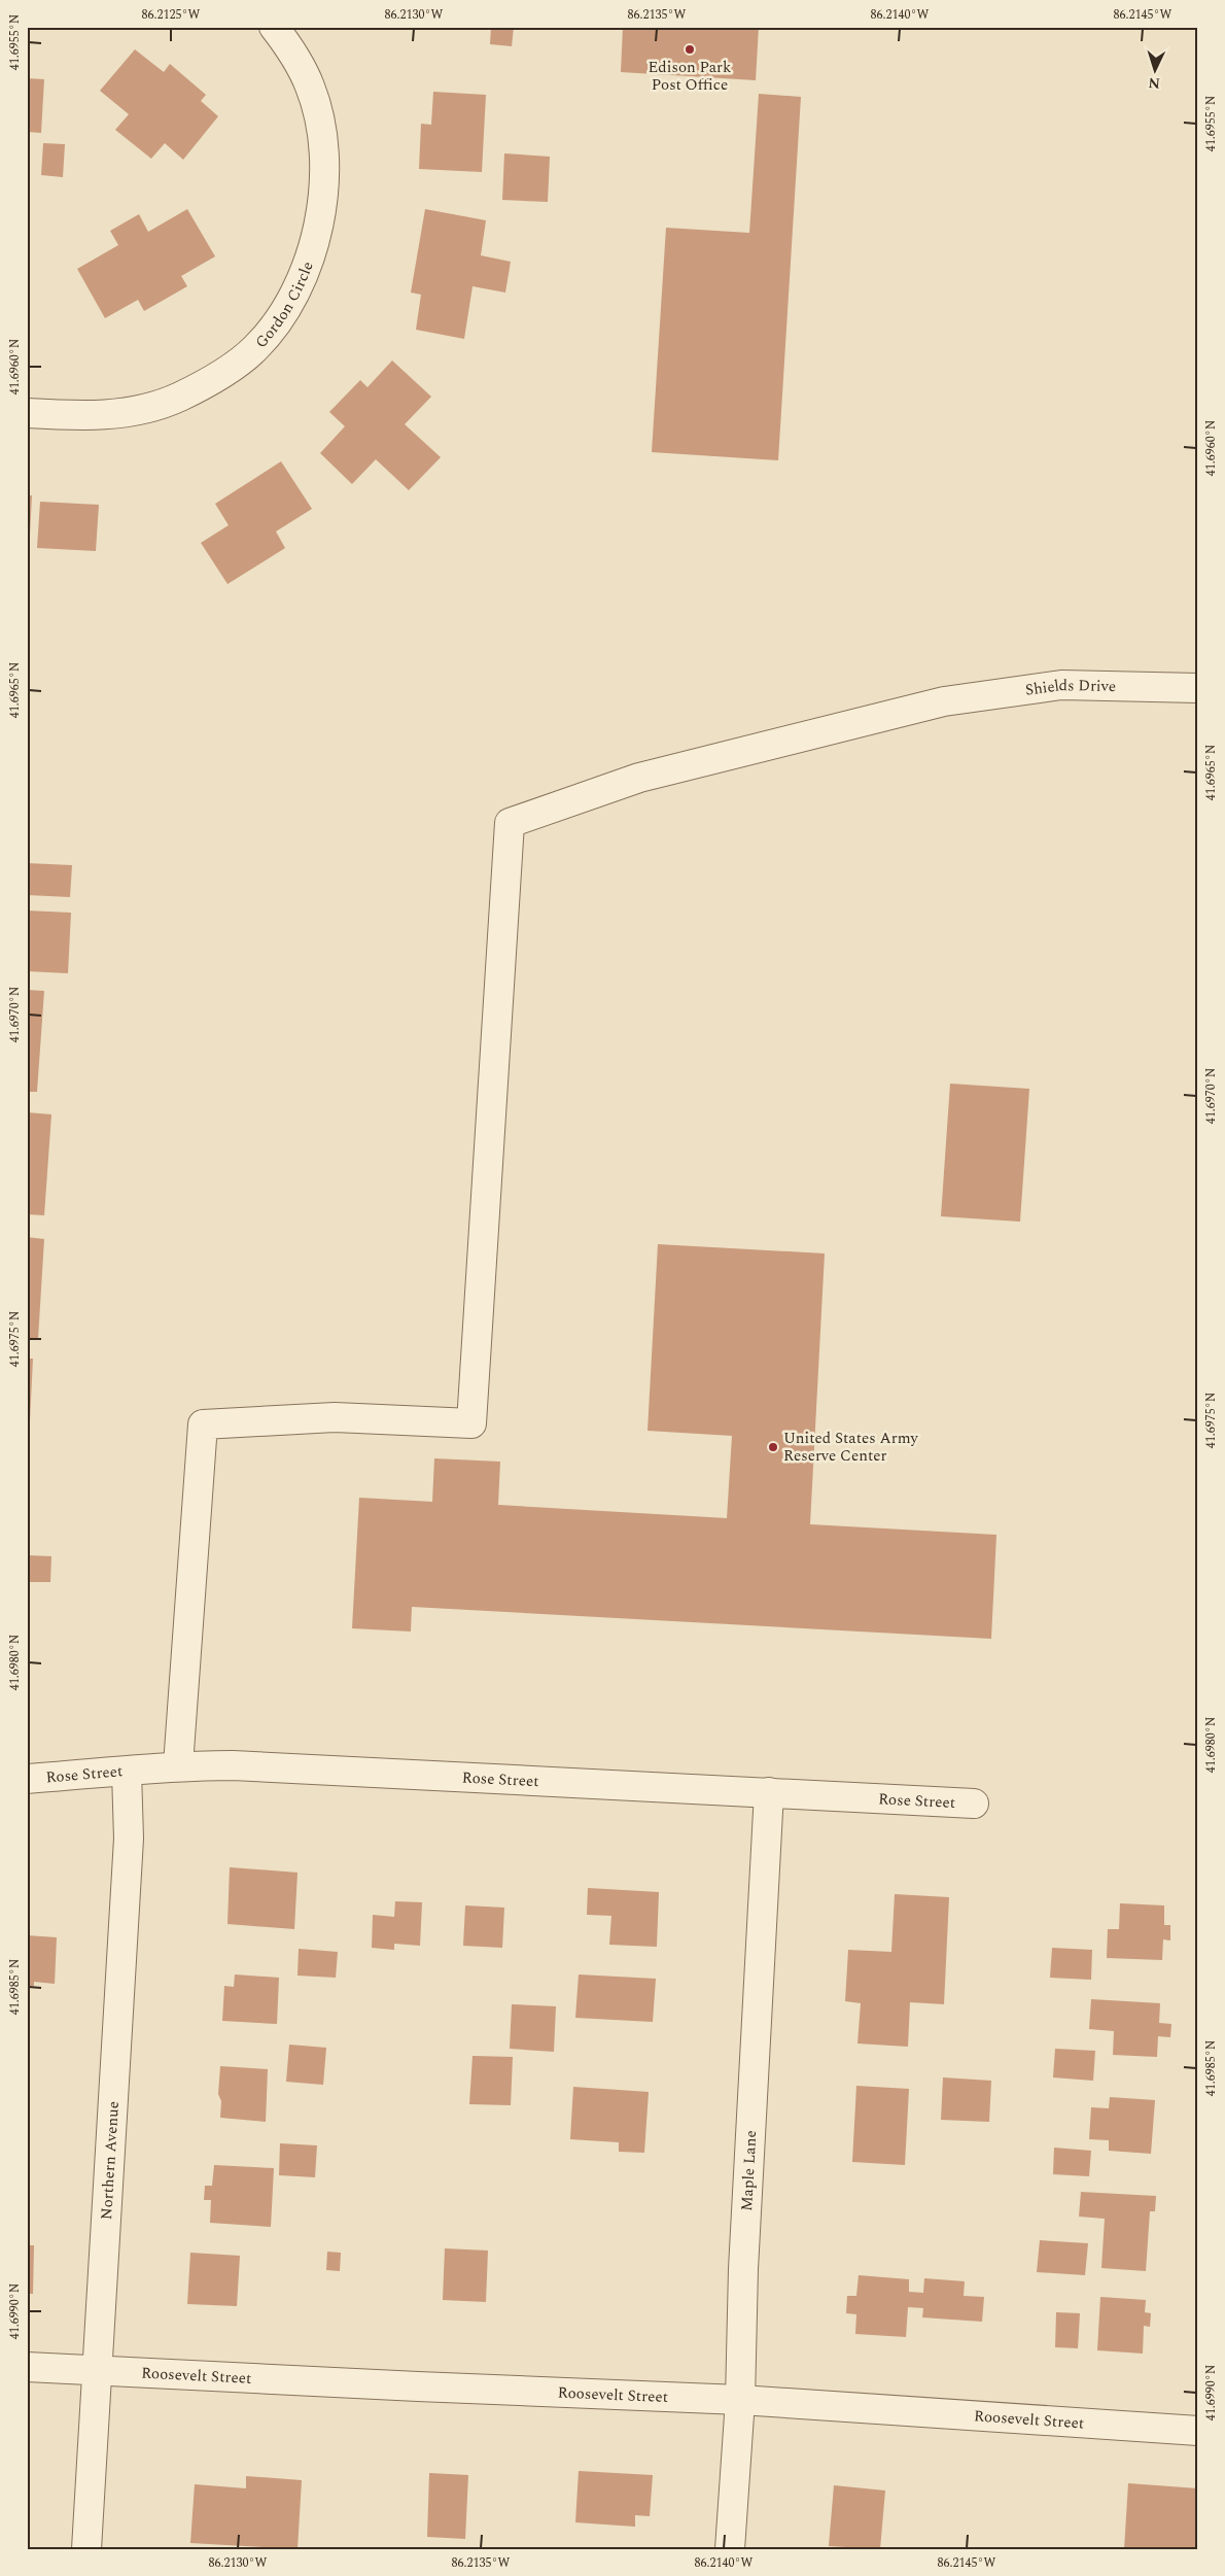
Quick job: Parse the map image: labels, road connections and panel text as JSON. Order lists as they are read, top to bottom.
{
  "streets": {
    "street": [
      "Gordon Circle",
      "Shields Drive",
      "Rose Street",
      "Northern Avenue",
      "Maple Lane",
      "Roosevelt Street"
    ]
  },
  "crossings": [
    ["Shields Drive", "Rose Street"],
    ["Rose Street", "Northern Avenue"],
    ["Rose Street", "Maple Lane"],
    ["Northern Avenue", "Roosevelt Street"],
    ["Maple Lane", "Roosevelt Street"]
  ],
  "places": ["Edison Park Post Office", "United States Army Reserve Center"],
  "north": "bottom",
  "coordinates": [
    "86.2125°W",
    "86.2130°W",
    "86.2135°W",
    "86.2140°W",
    "86.2145°W",
    "41.6955°N",
    "41.6960°N",
    "41.6965°N",
    "41.6970°N",
    "41.6975°N",
    "41.6980°N",
    "41.6985°N",
    "41.6990°N"
  ]
}
